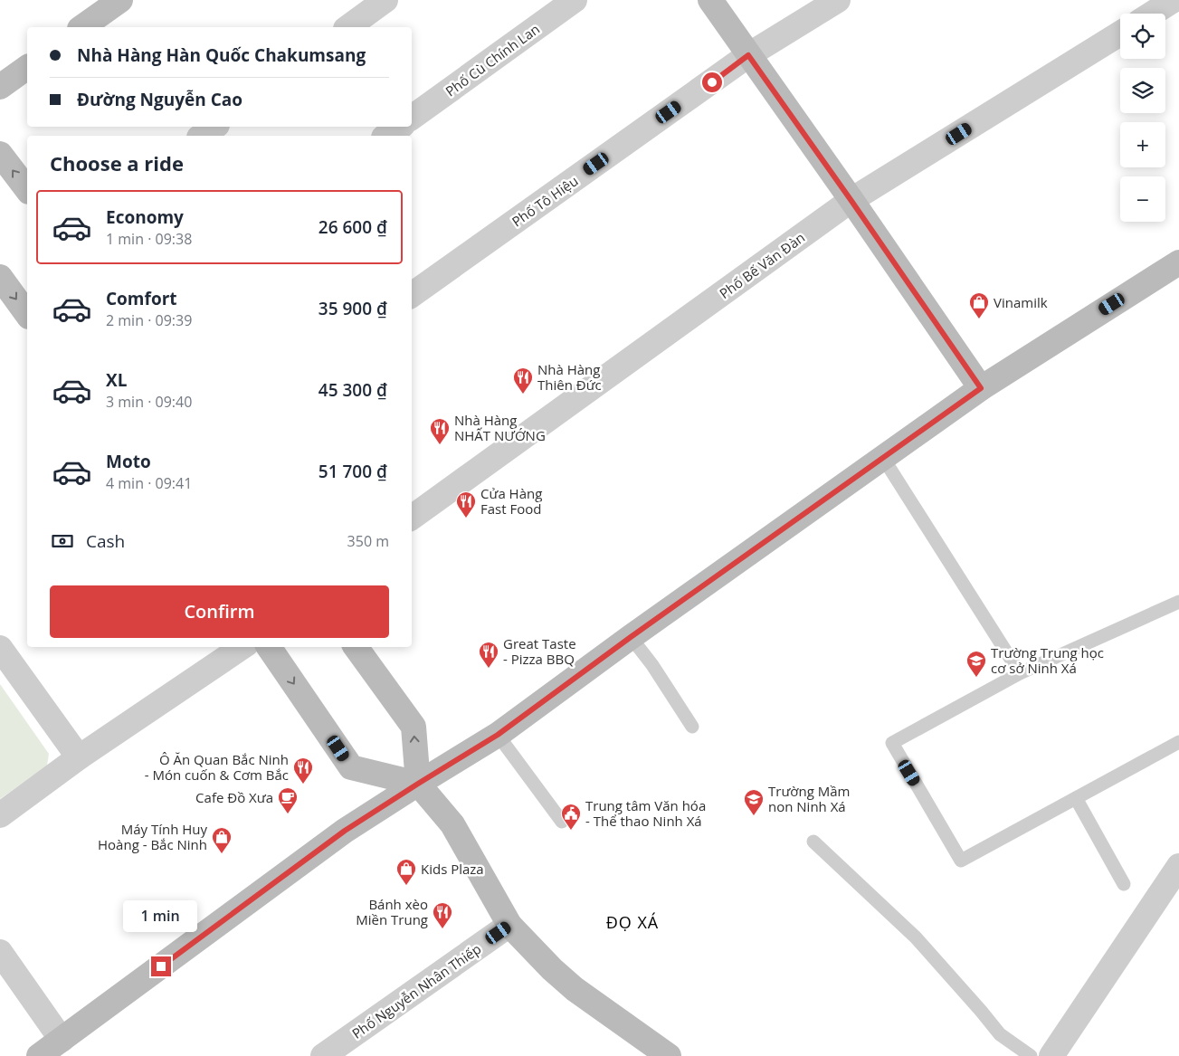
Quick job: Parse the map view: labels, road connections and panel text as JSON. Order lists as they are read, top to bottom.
{
  "streets": {
    "street": [
      "Phố Cù Chính Lan",
      "Phố Tô Hiệu",
      "Phố Bế Văn Đàn",
      "Phố Nguyễn Nhân Thiếp"
    ]
  },
  "districts": ["ĐỌ XÁ"],
  "places": {
    "shop": ["Vinamilk", "Máy Tính Huy Hoàng - Bắc Ninh", "Kids Plaza"],
    "restaurant": [
      "Nhà Hàng Thiên Đức",
      "Nhà Hàng NHẤT NƯỚNG",
      "Cửa Hàng Fast Food",
      "Great Taste - Pizza BBQ",
      "Ô Ăn Quan Bắc Ninh - Món cuốn & Cơm Bắc",
      "Bánh xèo Miền Trung"
    ],
    "school or university": ["Trường Trung học cơ sở Ninh Xá", "Trường Mầm non Ninh Xá"],
    "cafe": ["Cafe Đồ Xưa"],
    "public building": ["Trung tâm Văn hóa - Thể thao Ninh Xá"]
  },
  "page": {
    "map_buttons": ["+", "−"],
    "banner": ["Nhà Hàng Hàn Quốc Chakumsang", "Đường Nguyễn Cao"],
    "heading": "Choose a ride",
    "list": [
      {
        "name": "Economy",
        "note": "1 min · 09:38",
        "value": "26 600 ₫"
      },
      {
        "name": "Comfort",
        "note": "2 min · 09:39",
        "value": "35 900 ₫"
      },
      {
        "name": "XL",
        "note": "3 min · 09:40",
        "value": "45 300 ₫"
      },
      {
        "name": "Moto",
        "note": "4 min · 09:41",
        "value": "51 700 ₫"
      }
    ],
    "pay": ["Cash", "350 m"],
    "buttons": "Confirm",
    "bubble": "1 min"
  }
}
